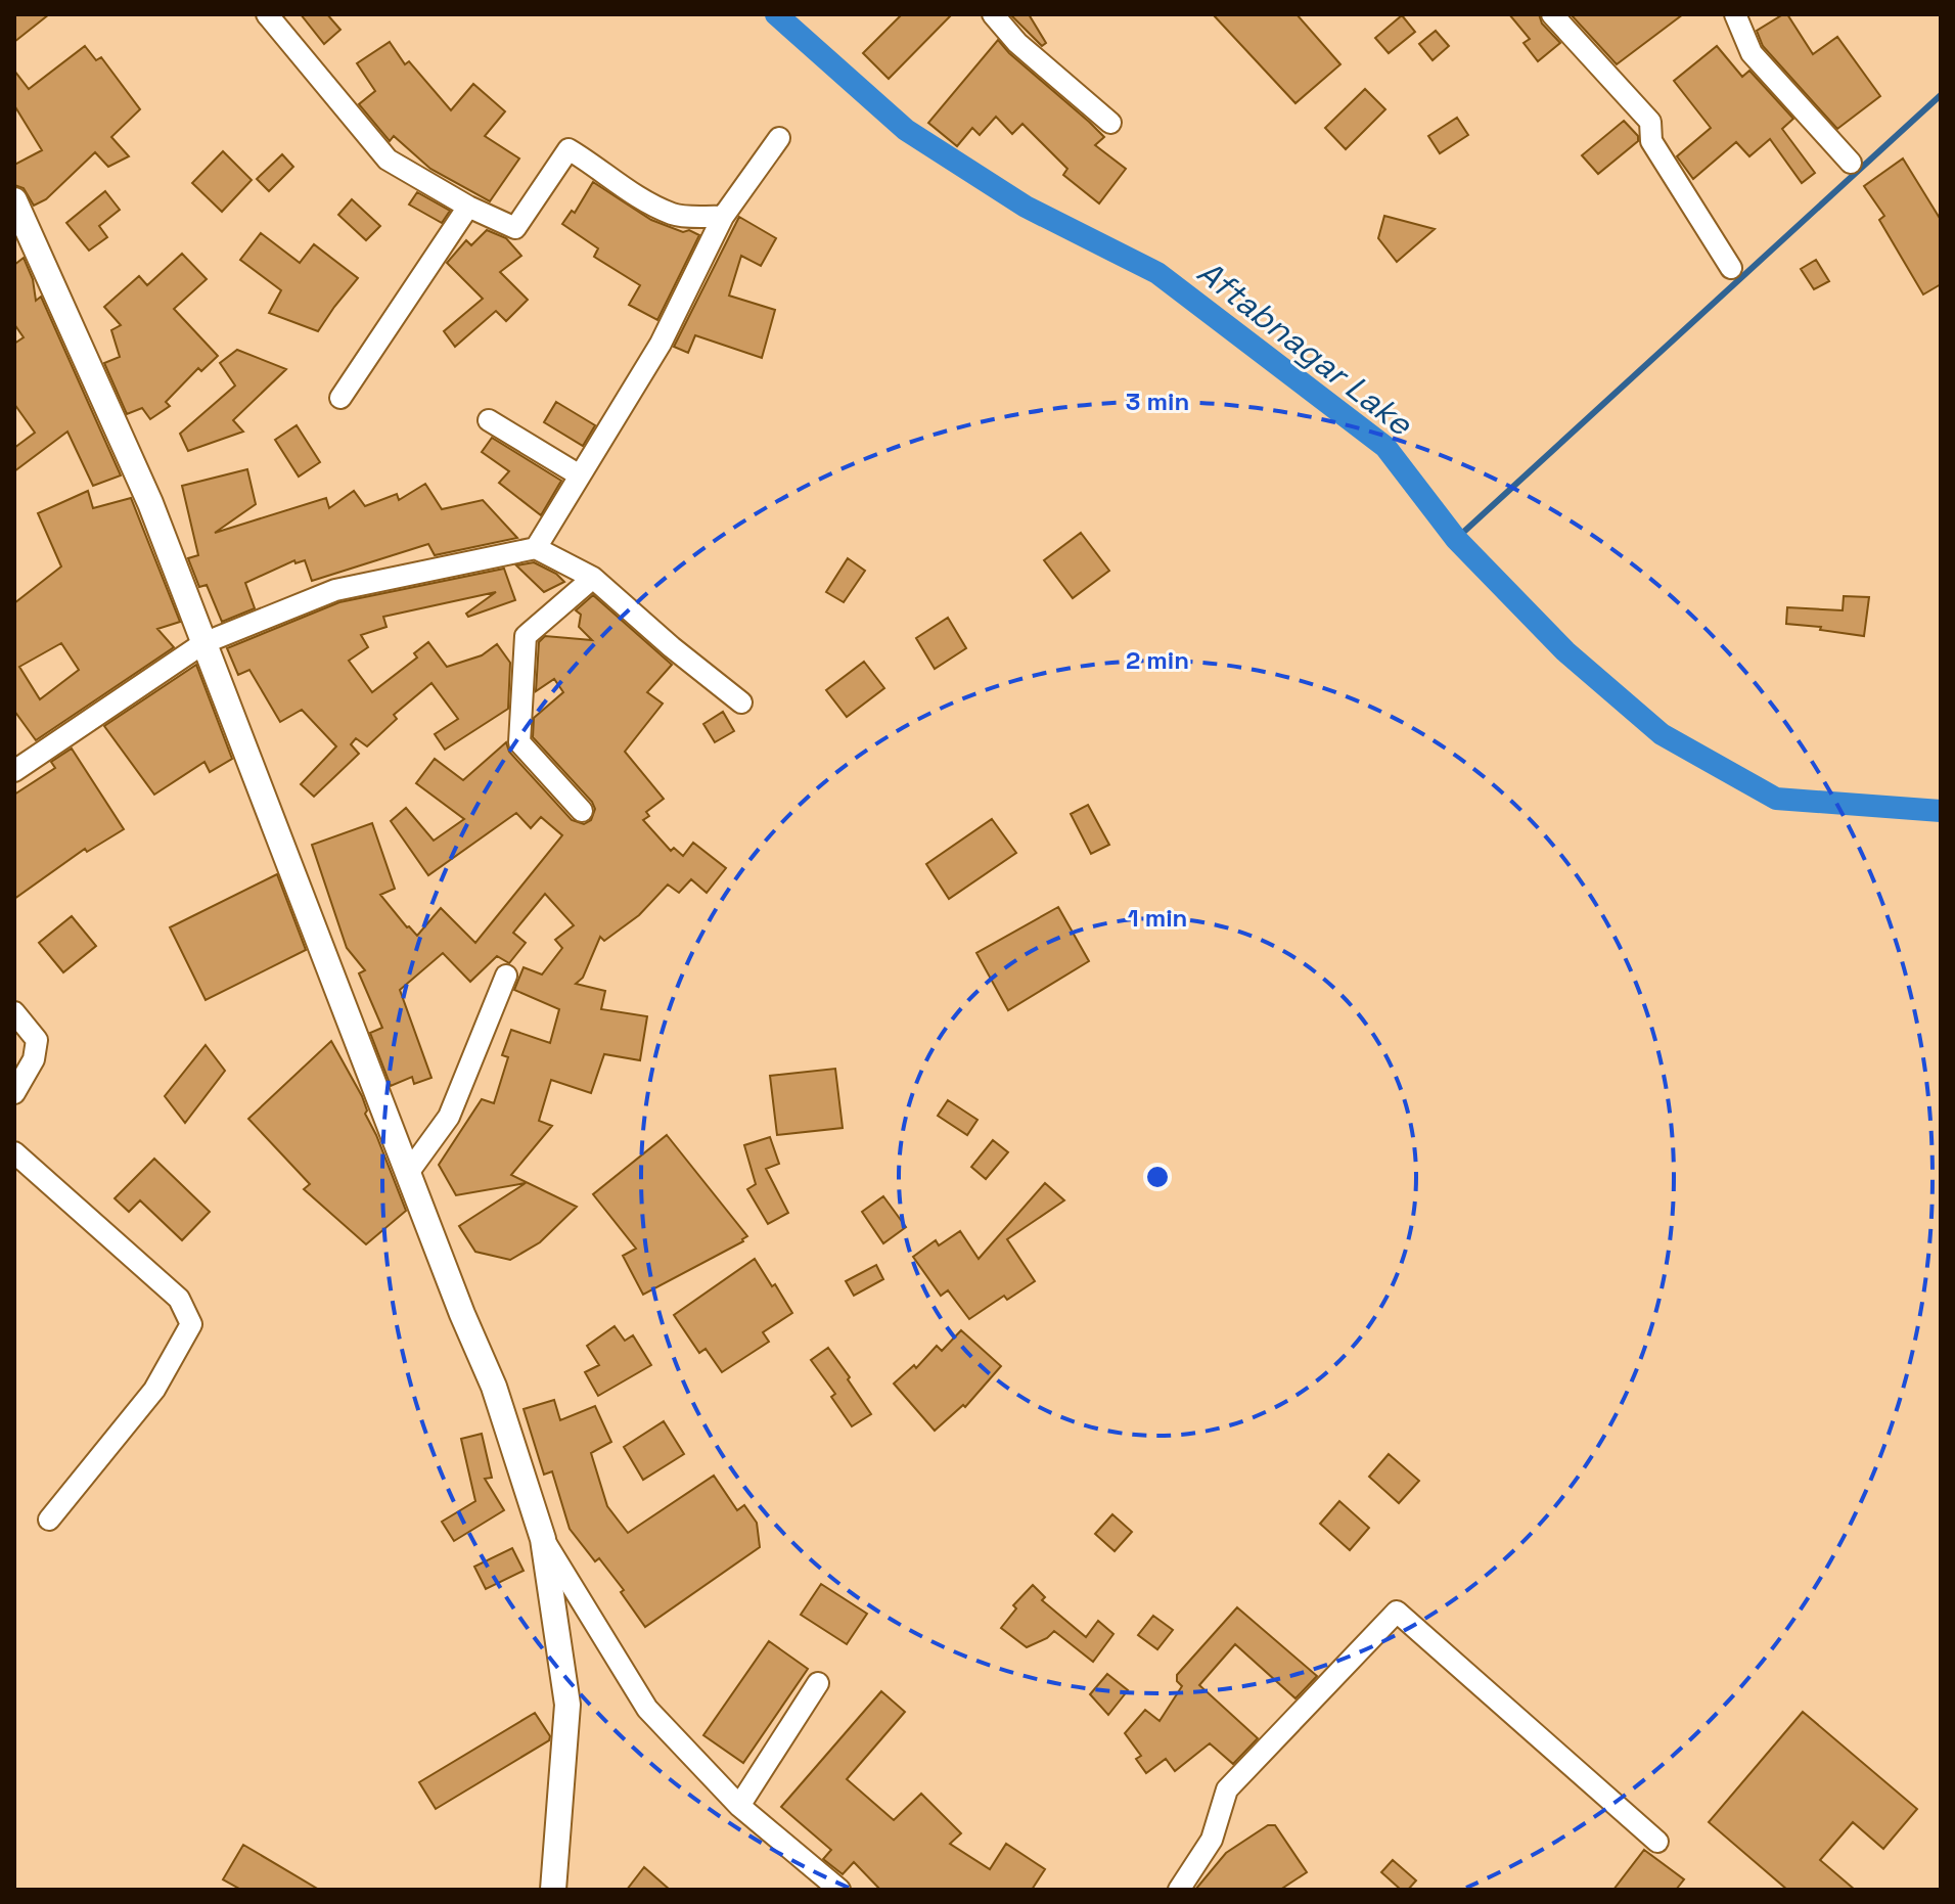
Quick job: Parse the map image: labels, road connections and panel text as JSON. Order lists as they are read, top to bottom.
{
  "water": ["Aftabnagar Lake"],
  "rings": ["3 min", "2 min", "1 min"]
}
